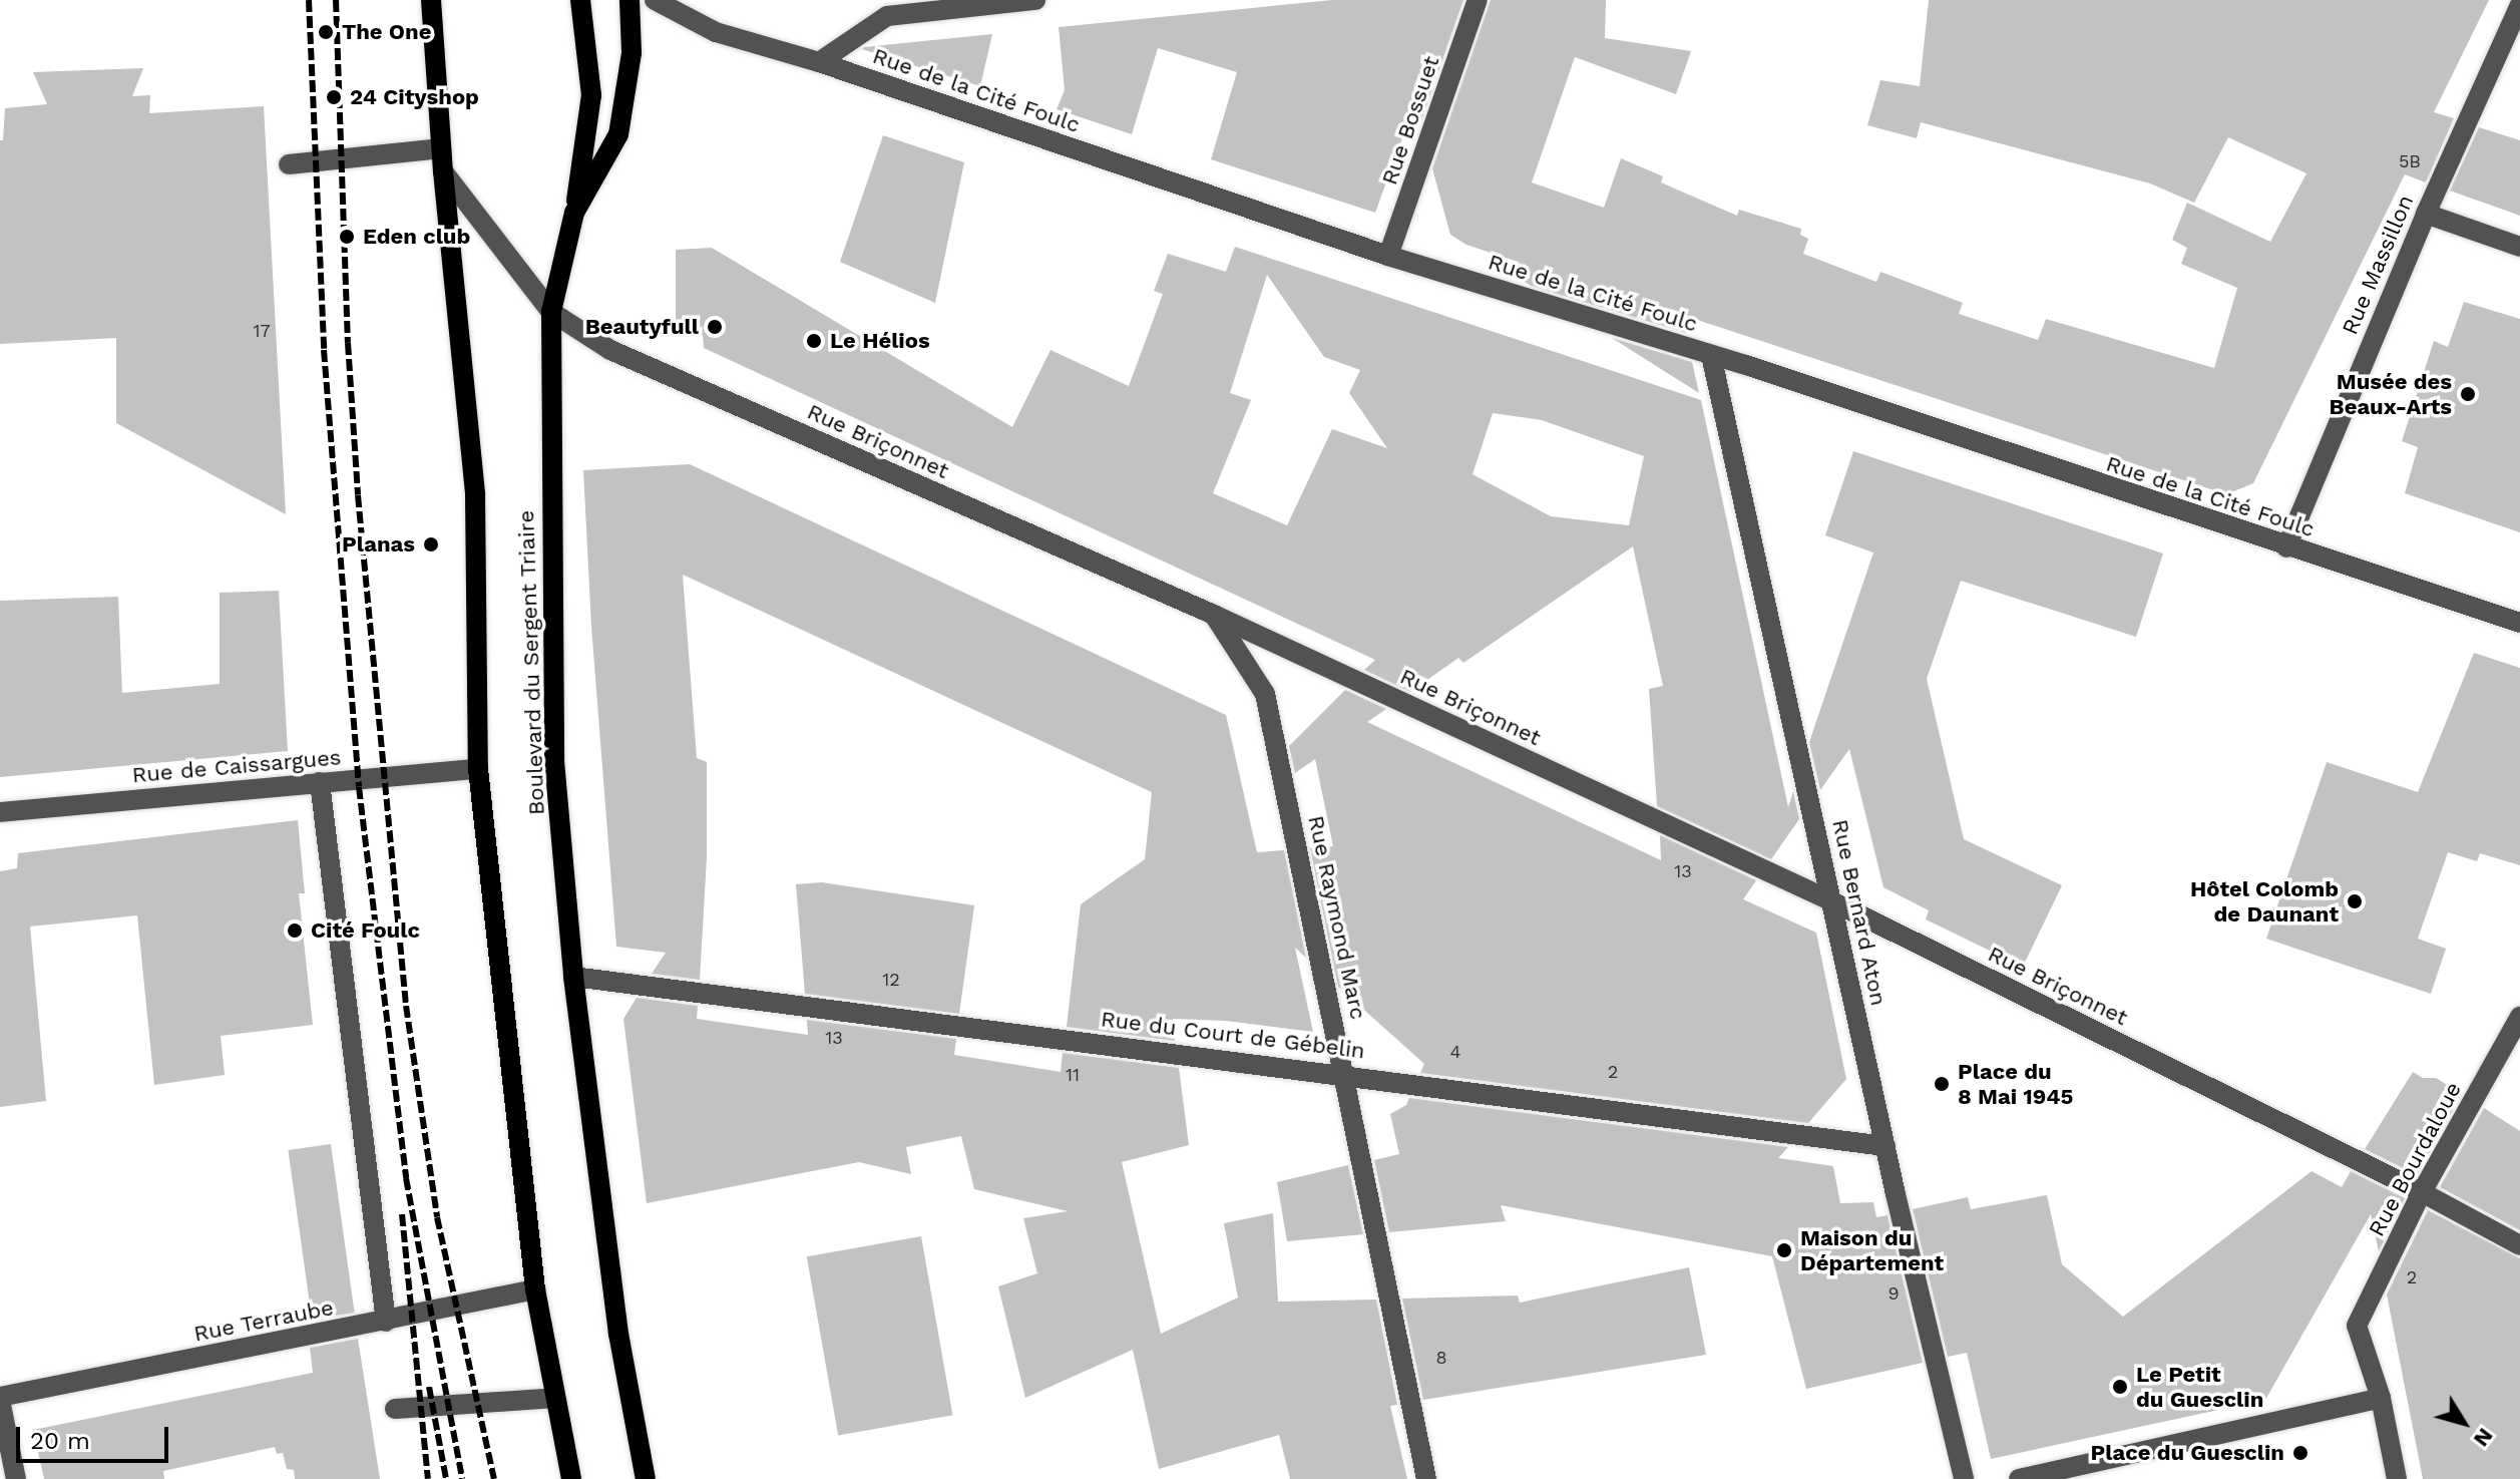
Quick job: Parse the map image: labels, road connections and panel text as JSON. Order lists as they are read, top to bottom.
{
  "streets": {
    "main road": ["Boulevard du Sergent Triaire"],
    "street": [
      "Rue de la Cité Foulc",
      "Rue Bossuet",
      "Rue Massillon",
      "Rue Briçonnet",
      "Rue de Caissargues",
      "Rue Bernard Aton",
      "Rue Raymond Marc",
      "Rue du Court de Gébelin",
      "Rue Bourdaloue",
      "Rue Terraube"
    ]
  },
  "crossings": [
    ["Rue de la Cité Foulc", "Rue Bossuet"],
    ["Rue de la Cité Foulc", "Rue Massillon"],
    ["Rue de la Cité Foulc", "Rue Bernard Aton"],
    ["Rue Briçonnet", "Boulevard du Sergent Triaire"],
    ["Rue Briçonnet", "Rue Bernard Aton"],
    ["Rue Briçonnet", "Rue Raymond Marc"],
    ["Rue Briçonnet", "Rue Bourdaloue"],
    ["Boulevard du Sergent Triaire", "Rue du Court de Gébelin"],
    ["Rue Bernard Aton", "Rue du Court de Gébelin"],
    ["Rue Raymond Marc", "Rue du Court de Gébelin"]
  ],
  "places": [
    "The One",
    "24 Cityshop",
    "Eden club",
    "Beautyfull",
    "Le Hélios",
    "Musée des Beaux-Arts",
    "Planas",
    "Hôtel Colomb de Daunant",
    "Cité Foulc",
    "Place du 8 Mai 1945",
    "Maison du Département",
    "Le Petit du Guesclin",
    "Place du Guesclin"
  ],
  "house_numbers": [
    "5B",
    "17",
    "13",
    "12",
    "13",
    "4",
    "2",
    "11",
    "2",
    "9",
    "8"
  ],
  "scale_bar": "20 m",
  "north": "bottom right"
}
